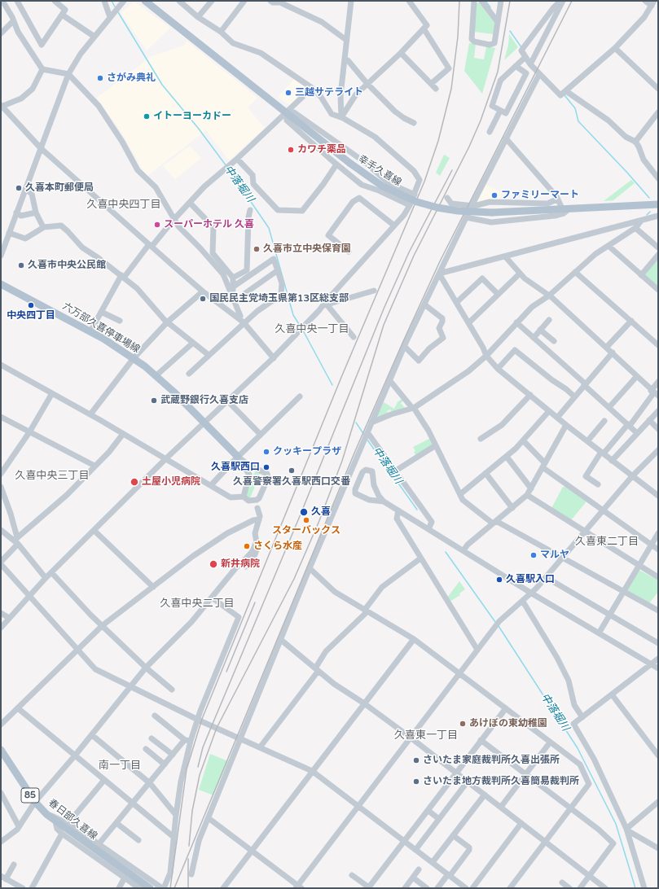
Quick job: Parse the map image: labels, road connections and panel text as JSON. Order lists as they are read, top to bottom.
{
  "streets": {
    "main road": [
      "幸手久喜線",
      "六万部久喜停車場線",
      "85",
      "春日部久喜線"
    ]
  },
  "districts": [
    "久喜中央四丁目",
    "久喜中央一丁目",
    "久喜中央三丁目",
    "久喜東二丁目",
    "久喜中央二丁目",
    "久喜東一丁目",
    "南一丁目"
  ],
  "water": ["中落堀川"],
  "places": [
    "さがみ典礼",
    "三越サテライト",
    "イトーヨーカドー",
    "カワチ薬品",
    "久喜本町郵便局",
    "ファミリーマート",
    "スーパーホテル 久喜",
    "久喜市立中央保育園",
    "久喜市中央公民館",
    "国民民主党埼玉県第13区総支部",
    "中央四丁目",
    "武蔵野銀行久喜支店",
    "クッキープラザ",
    "久喜駅西口",
    "久喜警察署久喜駅西口交番",
    "土屋小児病院",
    "久喜",
    "スターバックス",
    "さくら水産",
    "マルヤ",
    "新井病院",
    "久喜駅入口",
    "あけぼの東幼稚園",
    "さいたま家庭裁判所久喜出張所",
    "さいたま地方裁判所久喜簡易裁判所"
  ]
}
